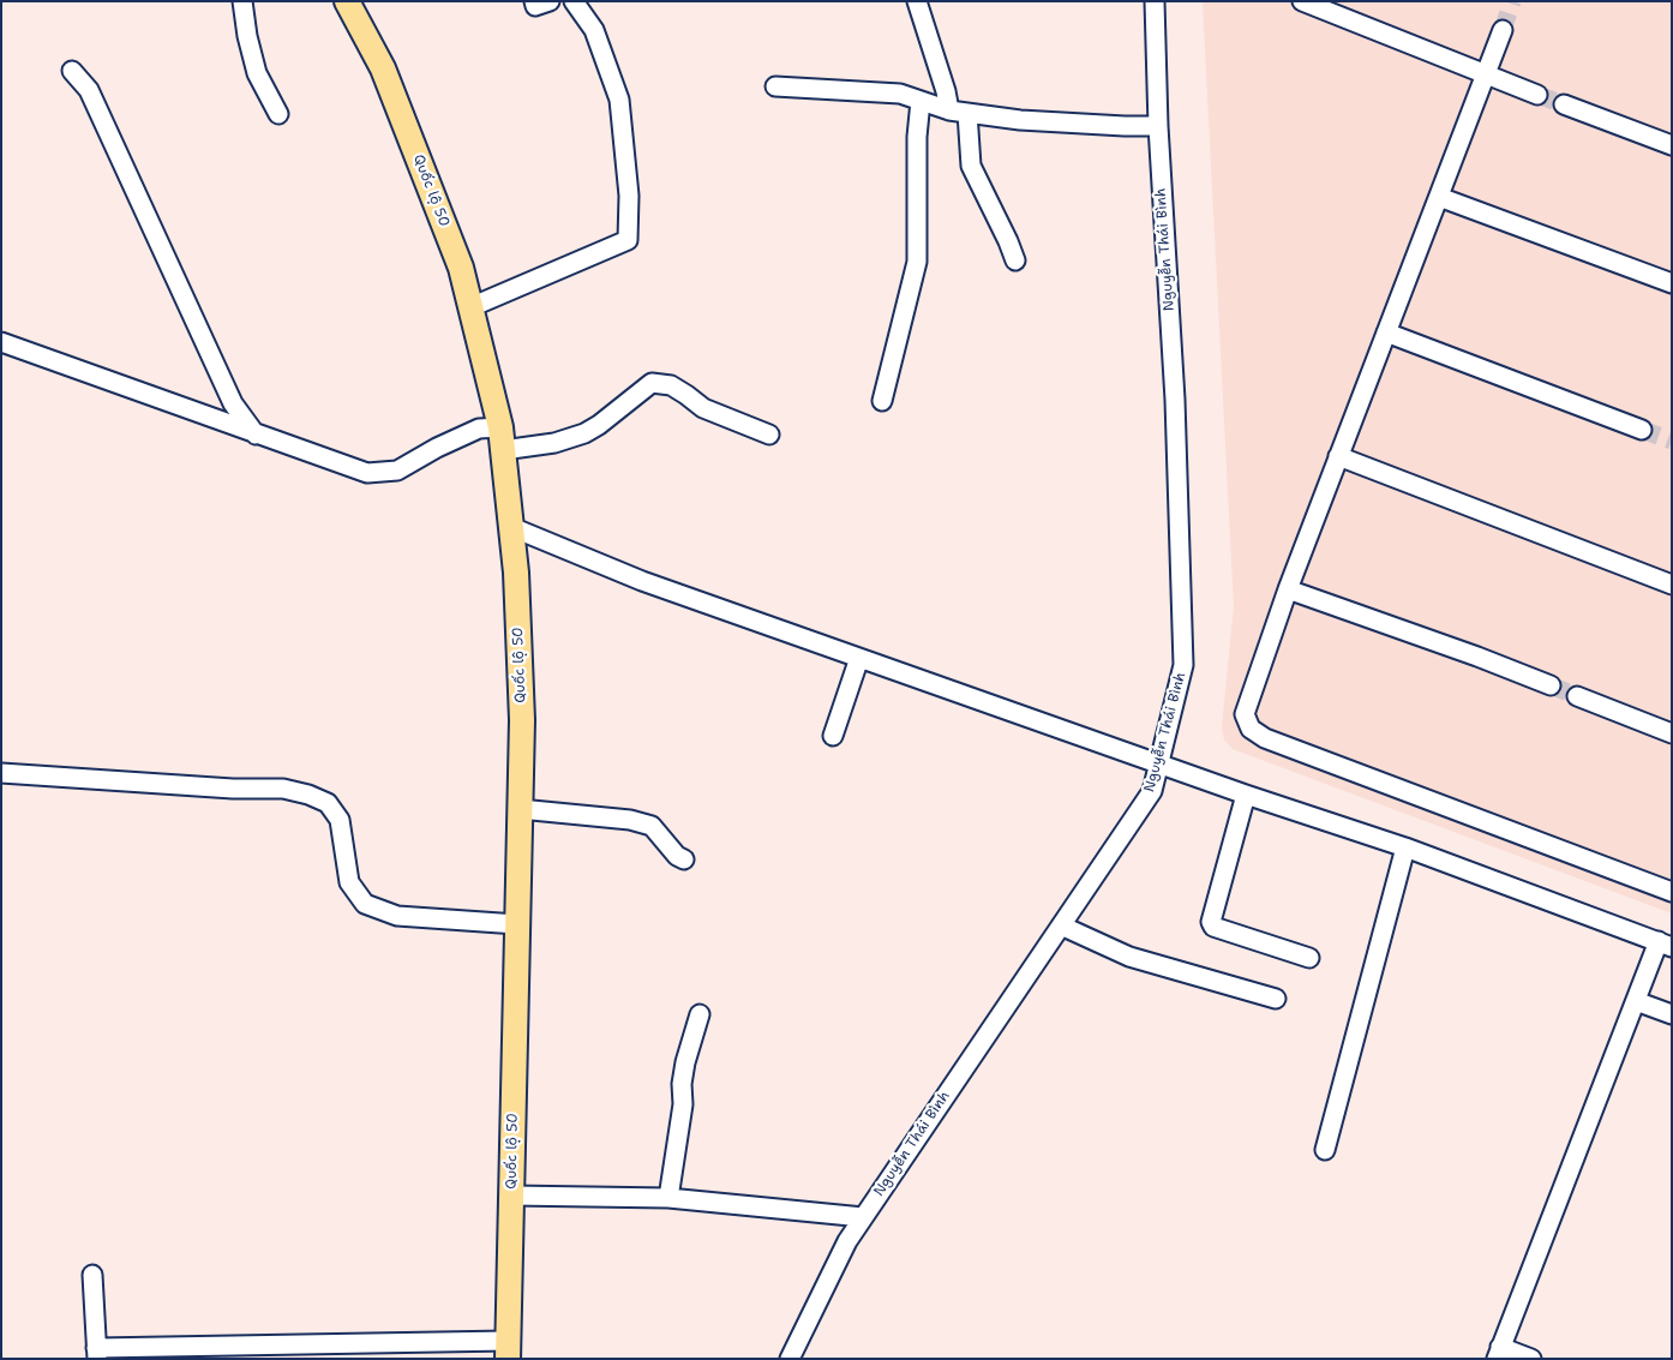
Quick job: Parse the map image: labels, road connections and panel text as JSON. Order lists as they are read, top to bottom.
{
  "streets": {
    "main road": ["Quốc lộ 50"],
    "street": ["Nguyễn Thái Bình"]
  }
}
